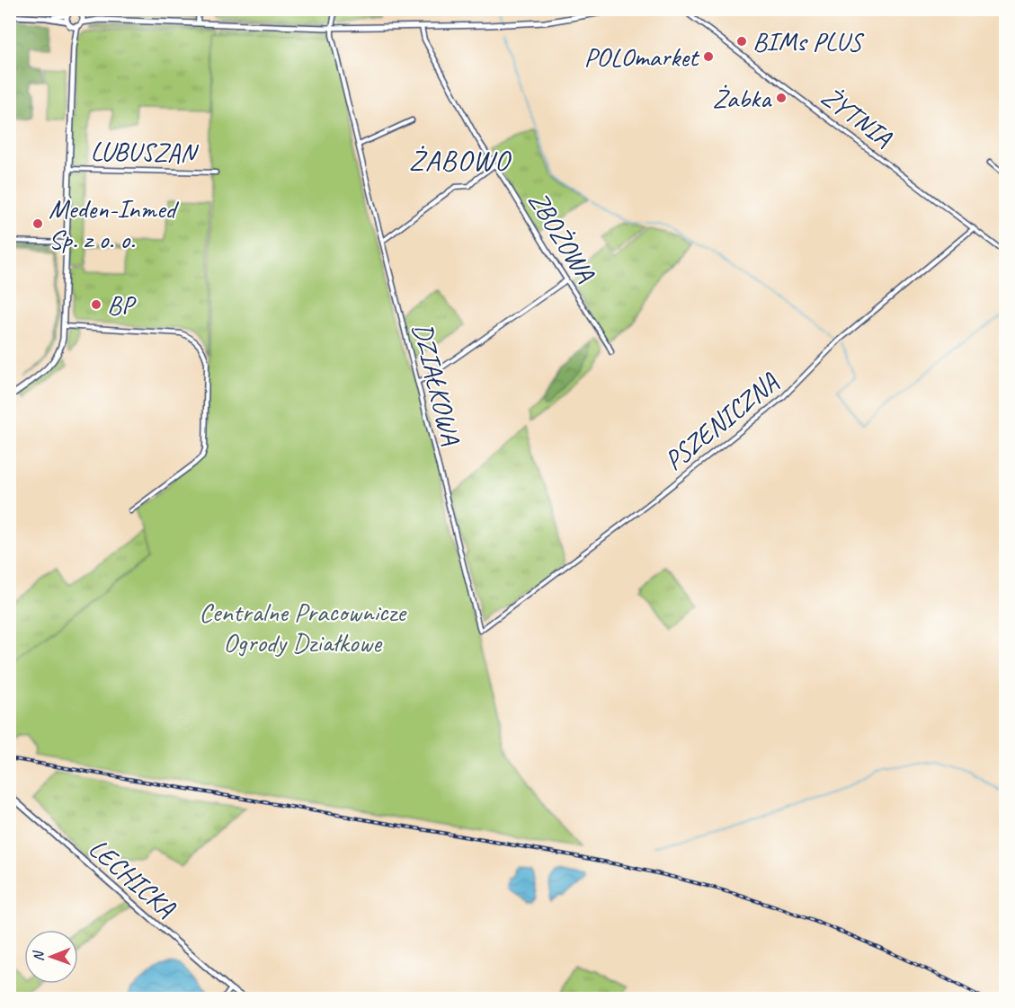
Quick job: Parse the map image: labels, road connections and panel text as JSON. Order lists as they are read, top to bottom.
{
  "streets": {
    "street": [
      "ŻYTNIA",
      "LUBUSZAN",
      "ZBOŻOWA",
      "DZIAŁKOWA",
      "PSZENICZNA",
      "LECHICKA"
    ]
  },
  "crossings": [
    ["ŻYTNIA", "PSZENICZNA"],
    ["DZIAŁKOWA", "PSZENICZNA"]
  ],
  "districts": ["ŻABOWO"],
  "parks": ["Centralne Pracownicze Ogrody Działkowe"],
  "places": [
    "BIMs PLUS",
    "POLOmarket",
    "Żabka",
    "Meden-Inmed Sp. z o. o.",
    "BP"
  ],
  "north": "left"
}
